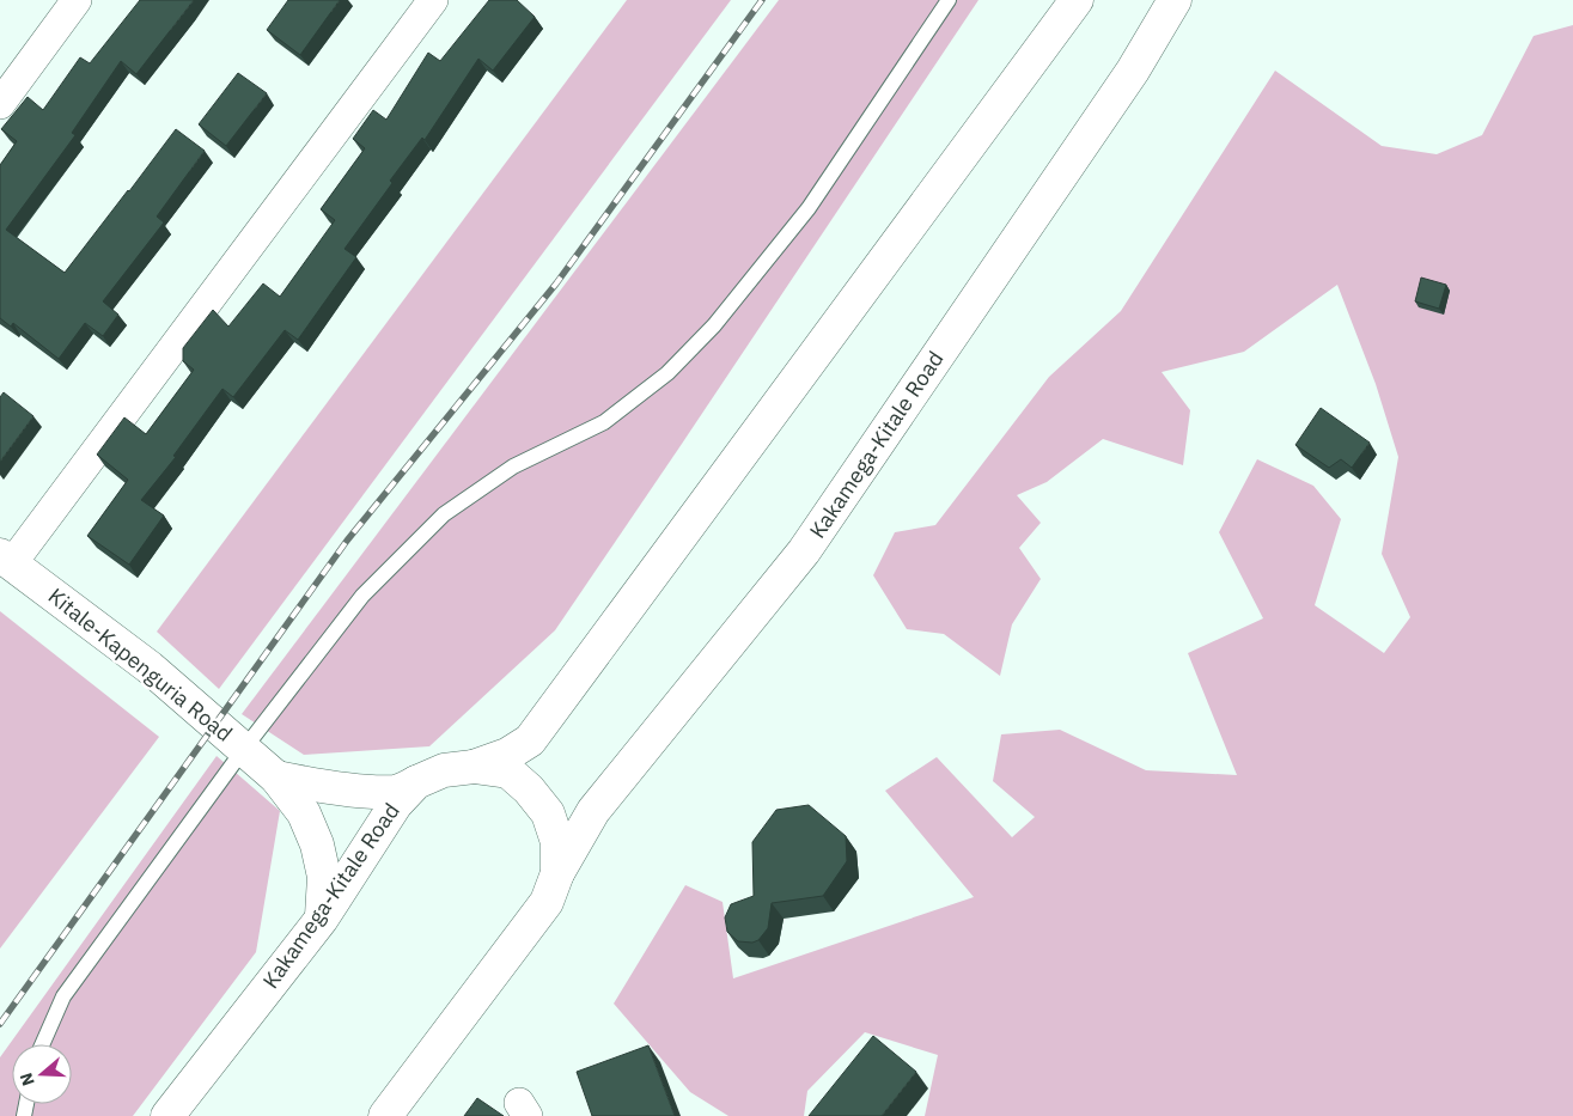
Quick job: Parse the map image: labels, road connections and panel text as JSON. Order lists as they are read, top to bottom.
{
  "streets": {
    "highway": ["Kakamega-Kitale Road", "Kitale-Kapenguria Road"]
  },
  "crossings": [
    ["Kakamega-Kitale Road", "Kitale-Kapenguria Road"]
  ],
  "north": "left"
}
